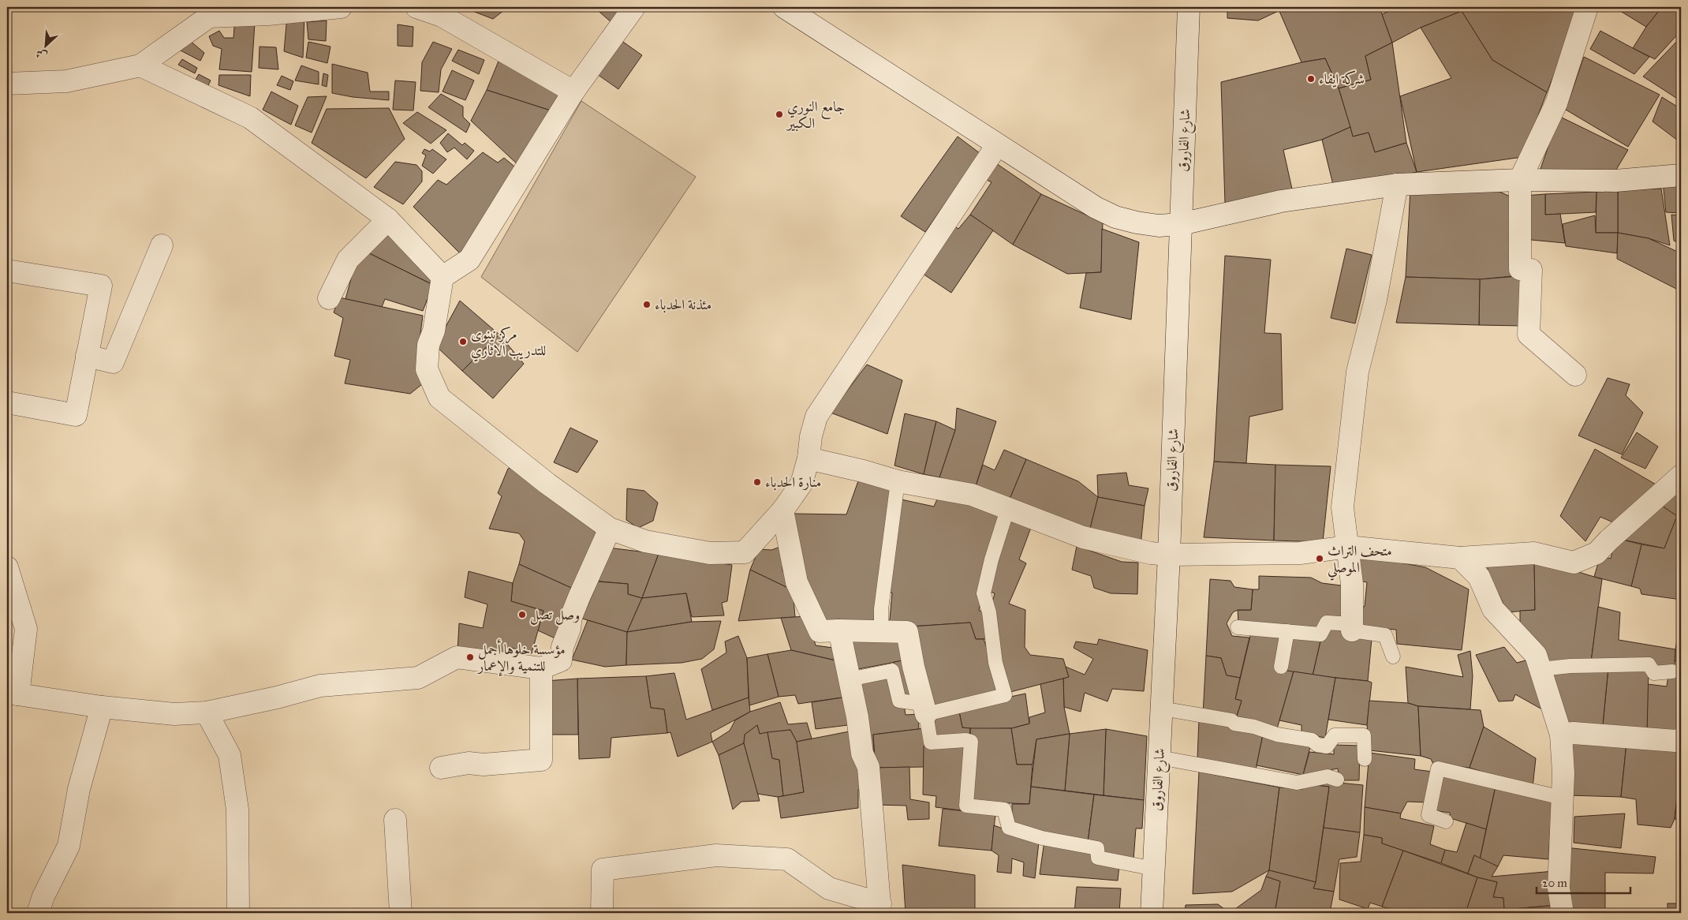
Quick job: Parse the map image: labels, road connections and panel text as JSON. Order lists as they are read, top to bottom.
{
  "streets": {
    "street": ["شارع الفاروق"]
  },
  "places": [
    "شركة ايفاء",
    "جامع النوري الكبير",
    "مئذنة الحدباء",
    "مركز نينوى للتدريب الاثاري",
    "منارة الحدباء",
    "متحف التراث الموصلي",
    "وصل تصل",
    "مؤسسة خلوها أجمل للتنمية والإعمار"
  ],
  "scale_bar": "20 m",
  "north": "bottom left"
}
